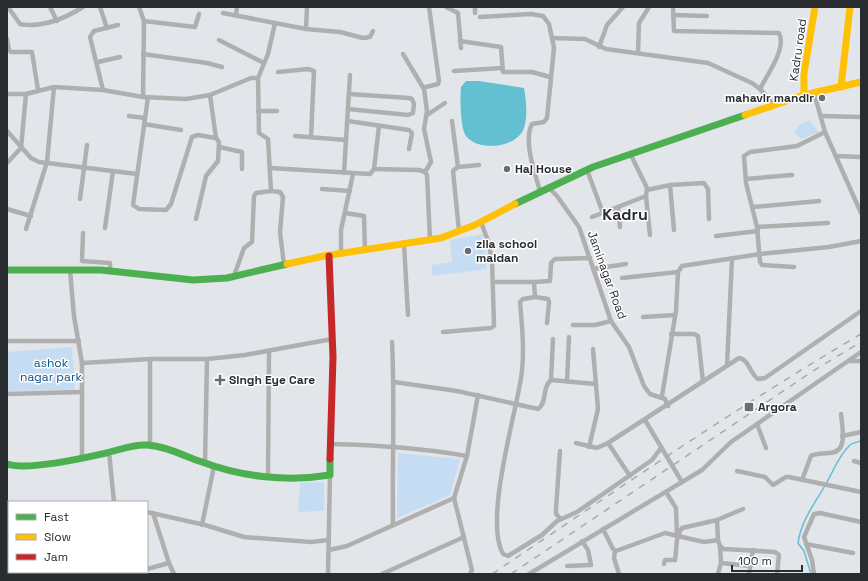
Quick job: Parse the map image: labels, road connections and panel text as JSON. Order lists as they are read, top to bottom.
{
  "streets": {
    "street": ["Kadru road", "Jaminagar Road"]
  },
  "districts": ["Kadru"],
  "parks": ["ashok nagar park"],
  "places": {
    "other": ["mahavir mandir", "Haj House", "zila school maidan"],
    "health": ["Singh Eye Care"],
    "transit": ["Argora"]
  },
  "legend": ["Fast", "Slow", "Jam"],
  "scale_bar": "100 m"
}
